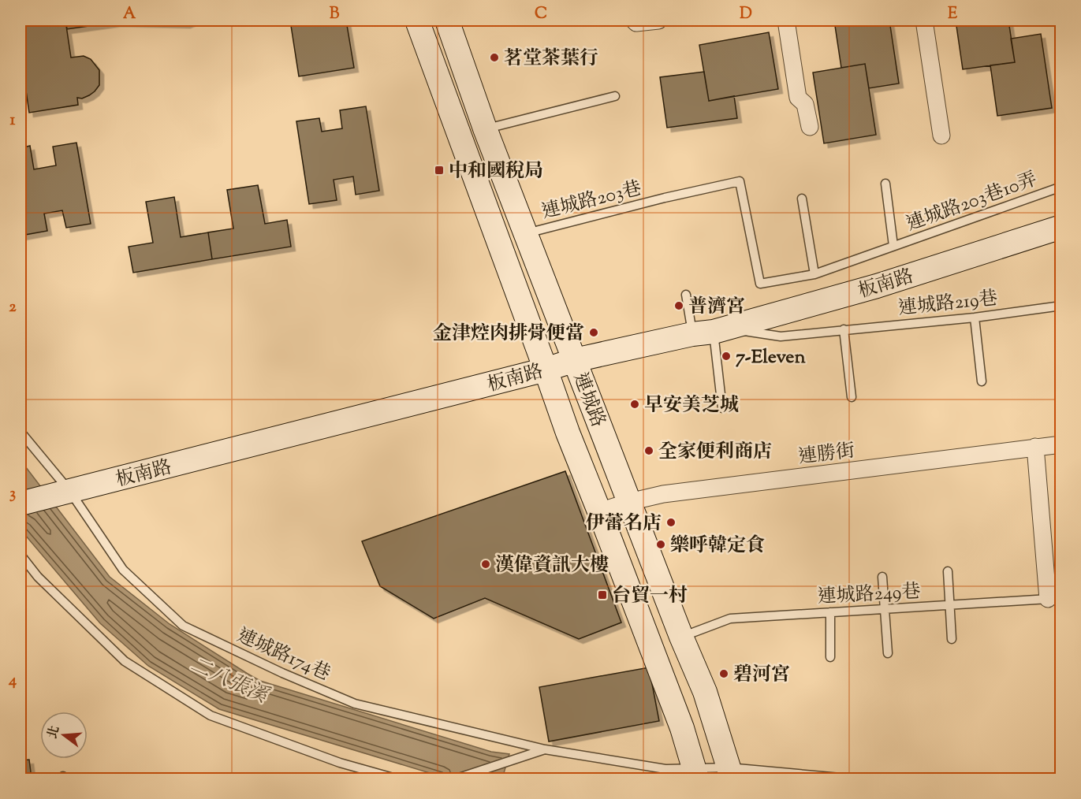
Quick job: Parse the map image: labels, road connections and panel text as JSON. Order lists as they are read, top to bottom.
{
  "streets": {
    "main road": ["板南路", "連城路"],
    "street": ["連勝街"],
    "lane": [
      "連城路203巷",
      "連城路203巷10弄",
      "連城路219巷",
      "連城路249巷",
      "連城路174巷"
    ]
  },
  "crossings": [
    ["連城路203巷", "連城路203巷10弄"],
    ["連城路203巷", "連城路"],
    ["板南路", "連城路219巷"],
    ["板南路", "連城路"],
    ["板南路", "連城路174巷"],
    ["連城路", "連勝街"],
    ["連城路", "連城路249巷"],
    ["連城路", "連城路174巷"]
  ],
  "water": ["二八張溪"],
  "places": {
    "other": [
      "茗堂茶葉行",
      "普濟宮",
      "金津焢肉排骨便當",
      "7-Eleven",
      "早安美芝城",
      "全家便利商店",
      "伊蕾名店",
      "樂呼韓定食",
      "漢偉資訊大樓",
      "碧河宮"
    ],
    "transit": ["中和國稅局", "台貿一村"]
  },
  "north": "left",
  "grid": {
    "columns": [
      "A",
      "B",
      "C",
      "D",
      "E"
    ],
    "rows": [
      "1",
      "2",
      "3",
      "4"
    ]
  }
}
